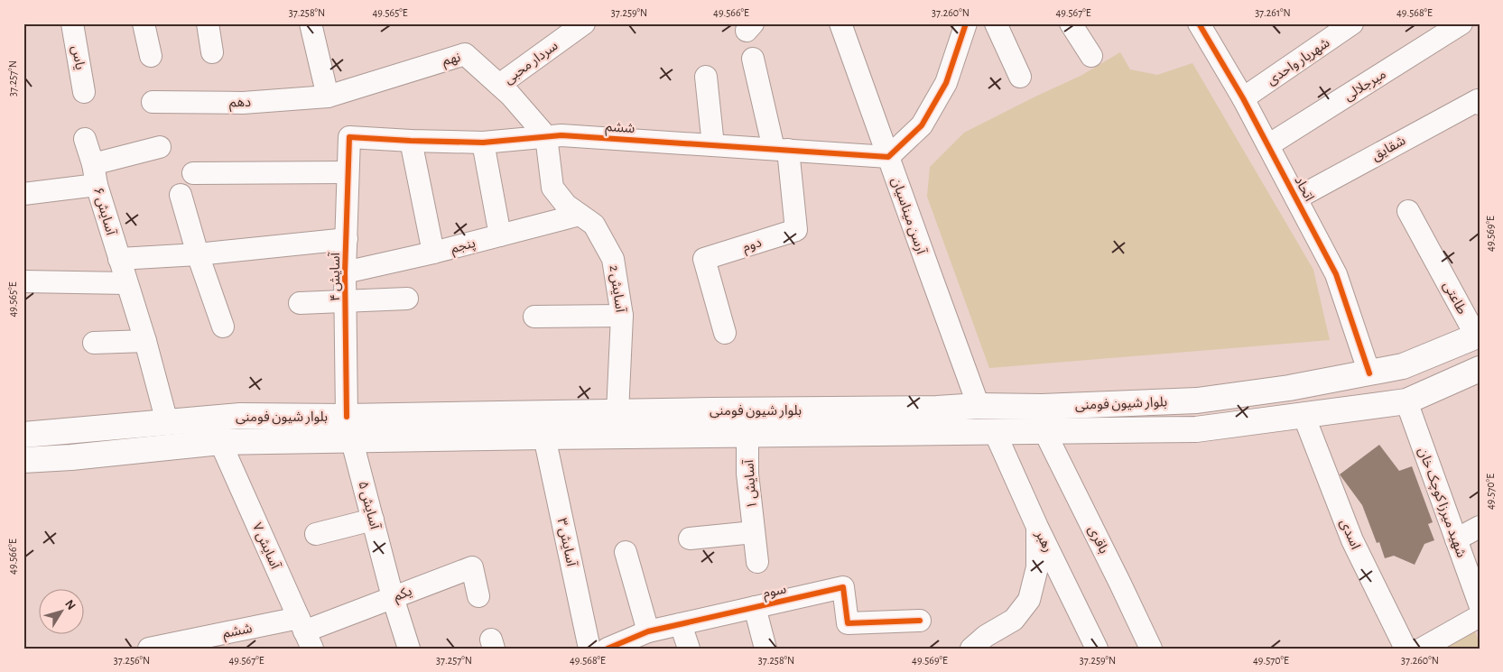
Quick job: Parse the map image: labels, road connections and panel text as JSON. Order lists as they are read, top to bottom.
{
  "streets": {
    "main road": ["بلوار شیون فومنی"],
    "street": [
      "یاس",
      "نهم",
      "شهریار واحدی",
      "سردار محبی",
      "میرجلالی",
      "دهم",
      "ششم",
      "شقایق",
      "اتحاد",
      "آسایش ۶",
      "آرسن میناسیان",
      "دوم",
      "پنجم",
      "آسایش ۴",
      "آسایش 2",
      "طاعتی",
      "آسایش ۱",
      "شهید میرزا کوچک خان",
      "آسایش ۵",
      "اسدی",
      "باقری",
      "رهبر",
      "آسایش ۳",
      "آسایش ۷",
      "سوم",
      "یکم"
    ]
  },
  "crossings": [
    ["نهم", "سردار محبی"],
    ["نهم", "دهم"],
    ["نهم", "ششم"],
    ["نهم", "آسایش 2"],
    ["شهریار واحدی", "اتحاد"],
    ["میرجلالی", "اتحاد"],
    ["ششم", "آرسن میناسیان"],
    ["ششم", "دوم"],
    ["ششم", "آسایش ۴"],
    ["ششم", "آسایش 2"],
    ["ششم", "آسایش ۷"],
    ["ششم", "یکم"],
    ["شقایق", "اتحاد"],
    ["اتحاد", "بلوار شیون فومنی"],
    ["آسایش ۶", "بلوار شیون فومنی"],
    ["آرسن میناسیان", "بلوار شیون فومنی"],
    ["پنجم", "آسایش ۴"],
    ["پنجم", "آسایش 2"],
    ["آسایش ۴", "بلوار شیون فومنی"],
    ["آسایش 2", "بلوار شیون فومنی"],
    ["طاعتی", "بلوار شیون فومنی"],
    ["بلوار شیون فومنی", "آسایش ۱"],
    ["بلوار شیون فومنی", "شهید میرزا کوچک خان"],
    ["بلوار شیون فومنی", "آسایش ۵"],
    ["بلوار شیون فومنی", "اسدی"],
    ["بلوار شیون فومنی", "باقری"],
    ["بلوار شیون فومنی", "رهبر"],
    ["بلوار شیون فومنی", "آسایش ۳"],
    ["بلوار شیون فومنی", "آسایش ۷"],
    ["آسایش ۵", "یکم"],
    ["آسایش ۷", "یکم"]
  ],
  "north": "top right",
  "coordinates": [
    "37.258°N",
    "49.565°E",
    "37.259°N",
    "49.566°E",
    "37.260°N",
    "49.567°E",
    "37.261°N",
    "49.568°E",
    "37.257°N",
    "49.569°E",
    "49.570°E",
    "37.256°N"
  ]
}
